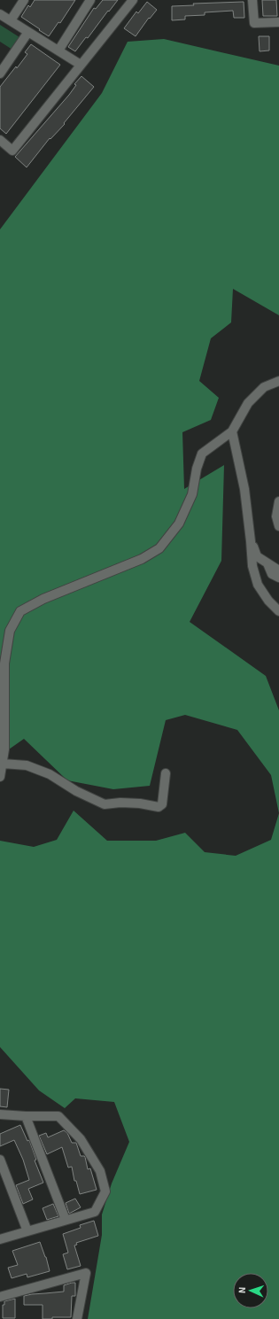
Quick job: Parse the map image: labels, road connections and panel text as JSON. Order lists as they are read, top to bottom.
{
  "north": "left"
}
